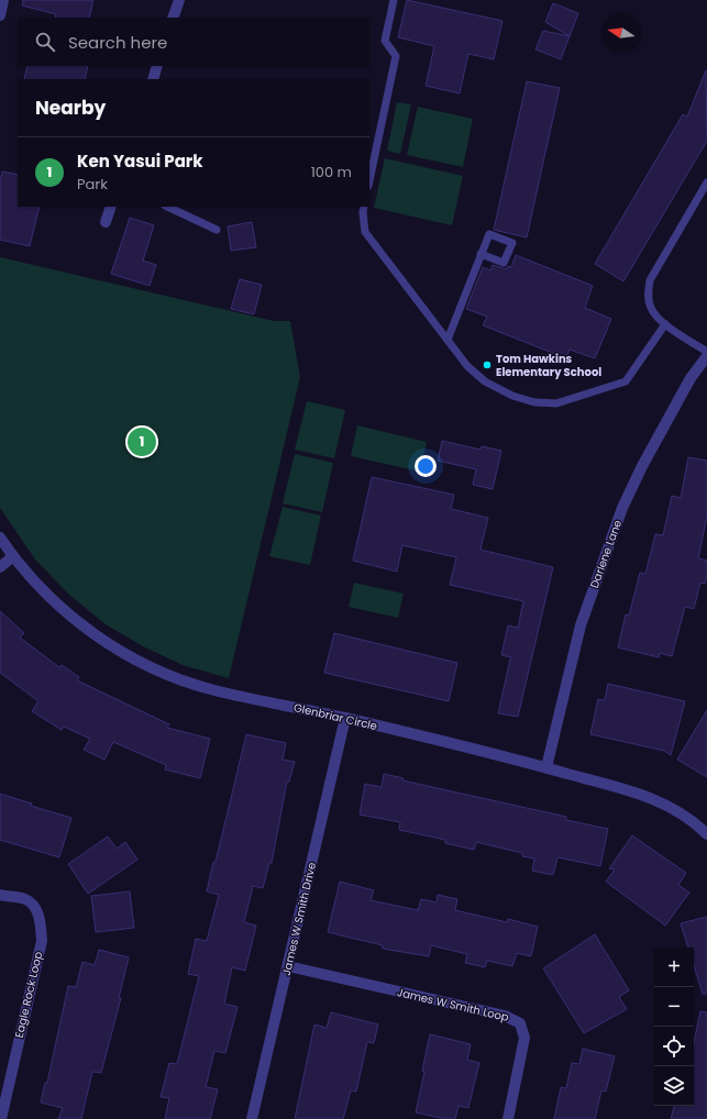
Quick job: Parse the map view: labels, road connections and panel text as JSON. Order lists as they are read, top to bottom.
{
  "streets": {
    "street": [
      "Darlene Lane",
      "Glenbriar Circle",
      "James W Smith Drive",
      "Eagle Rock Loop",
      "James W Smith Loop"
    ]
  },
  "crossings": [
    ["Darlene Lane", "Glenbriar Circle"],
    ["Glenbriar Circle", "James W Smith Drive"],
    ["James W Smith Drive", "James W Smith Loop"]
  ],
  "places": ["Tom Hawkins Elementary School"],
  "north": "left",
  "page": {
    "search": "Search here",
    "heading": "Nearby",
    "list": [
      {
        "mark": "1",
        "name": "Ken Yasui Park",
        "note": "Park",
        "value": "100 m"
      }
    ],
    "pins": "1",
    "map_buttons": ["+", "−"]
  }
}
